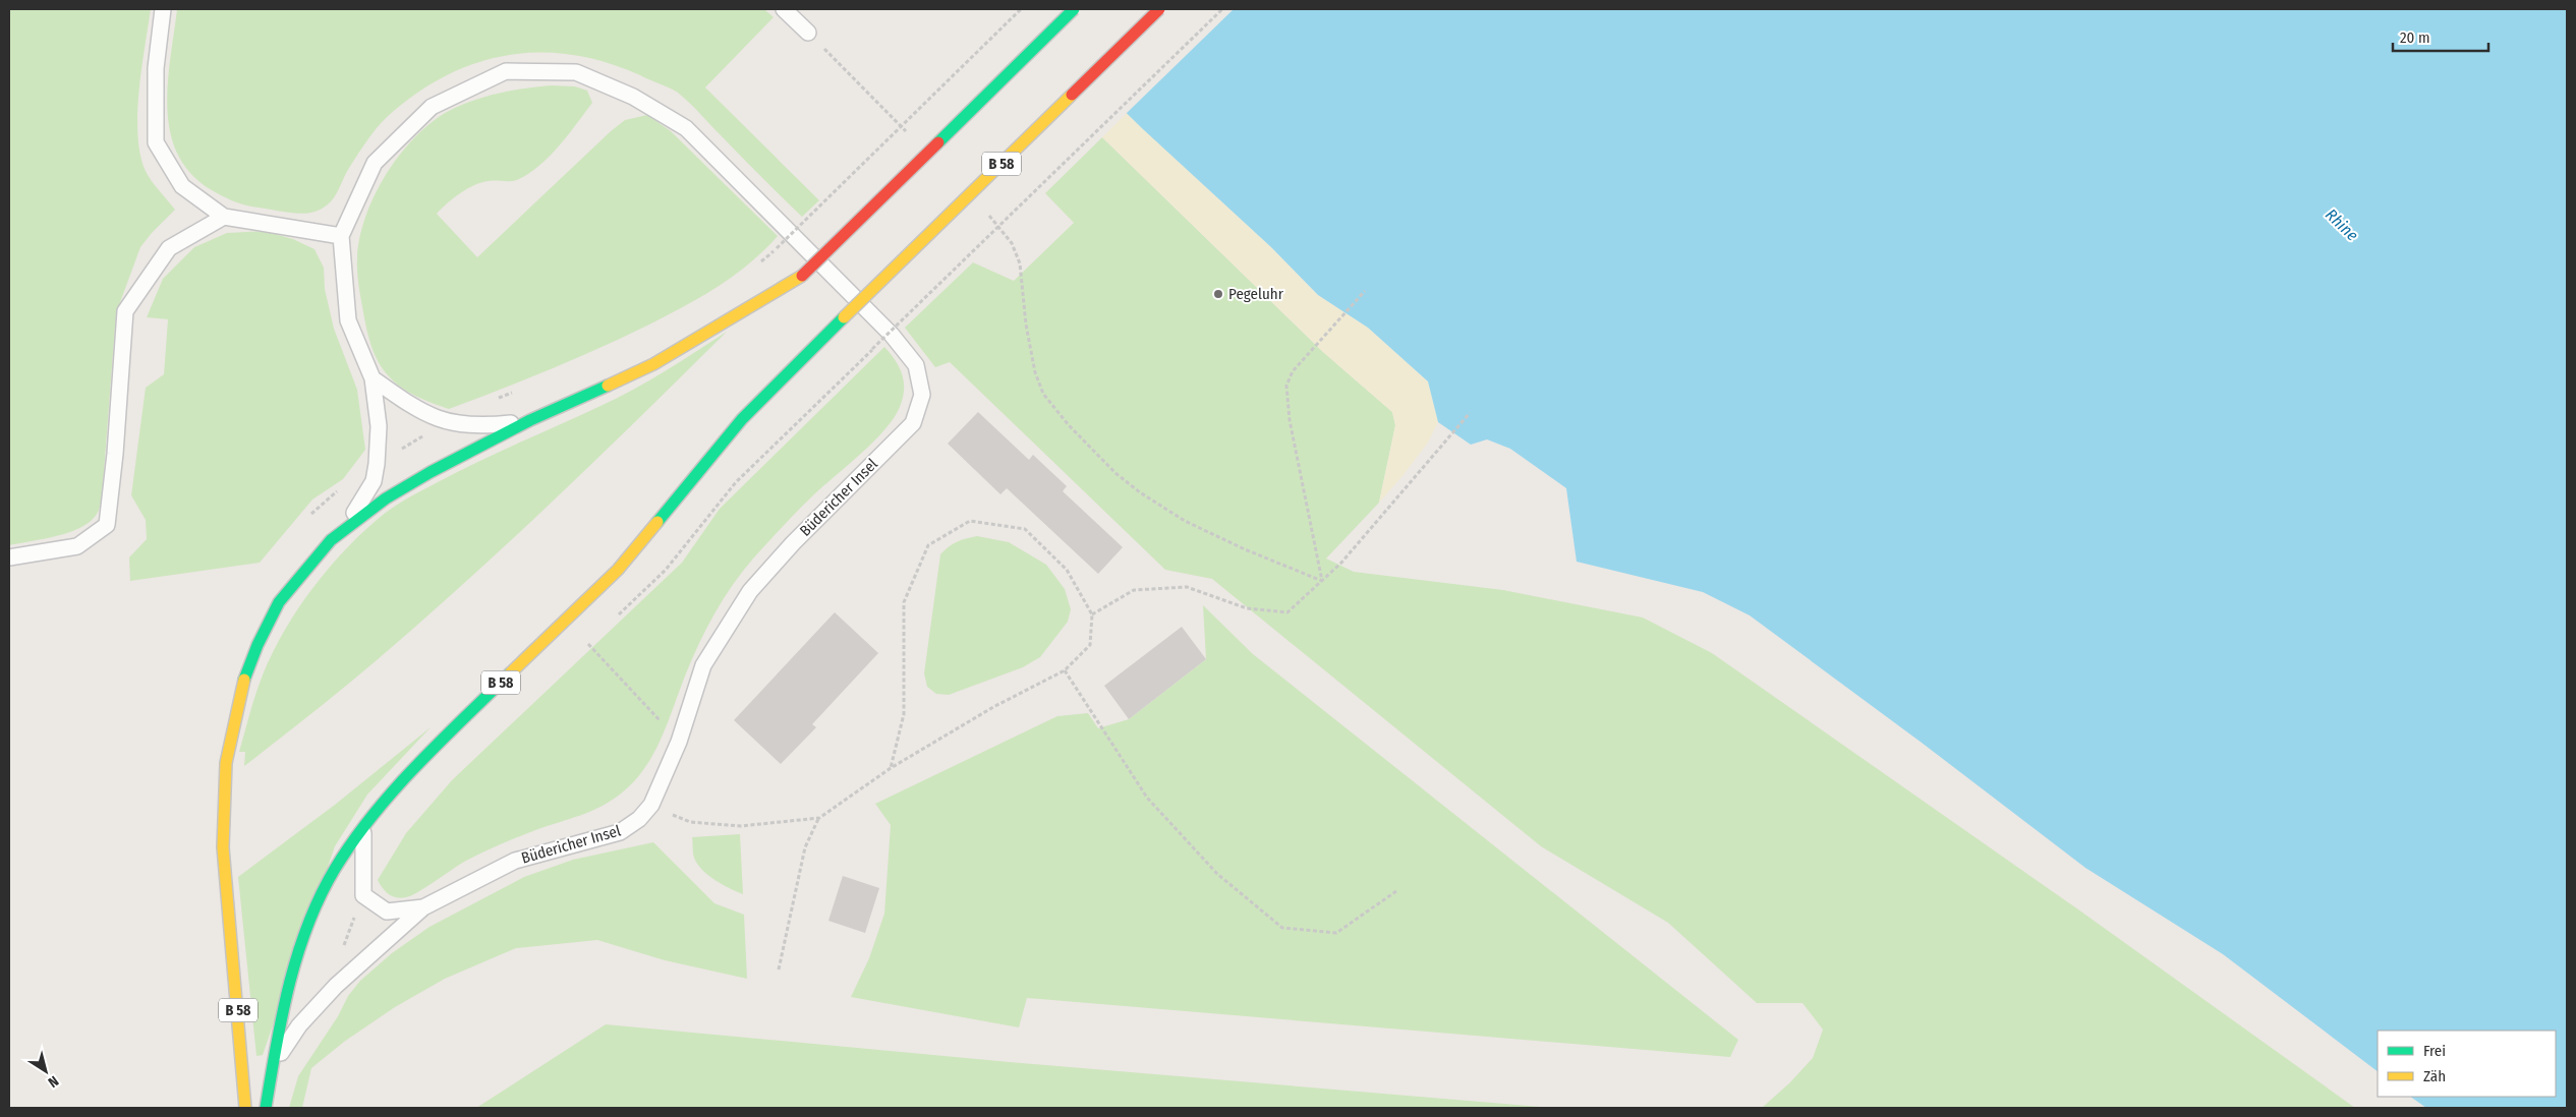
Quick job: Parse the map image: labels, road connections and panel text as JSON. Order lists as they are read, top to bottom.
{
  "streets": {
    "main road": ["B 58"],
    "lane": ["Büdericher Insel"]
  },
  "water": ["Rhine"],
  "places": ["Pegeluhr"],
  "legend": ["Frei", "Zäh"],
  "scale_bar": "20 m",
  "north": "bottom right"
}
